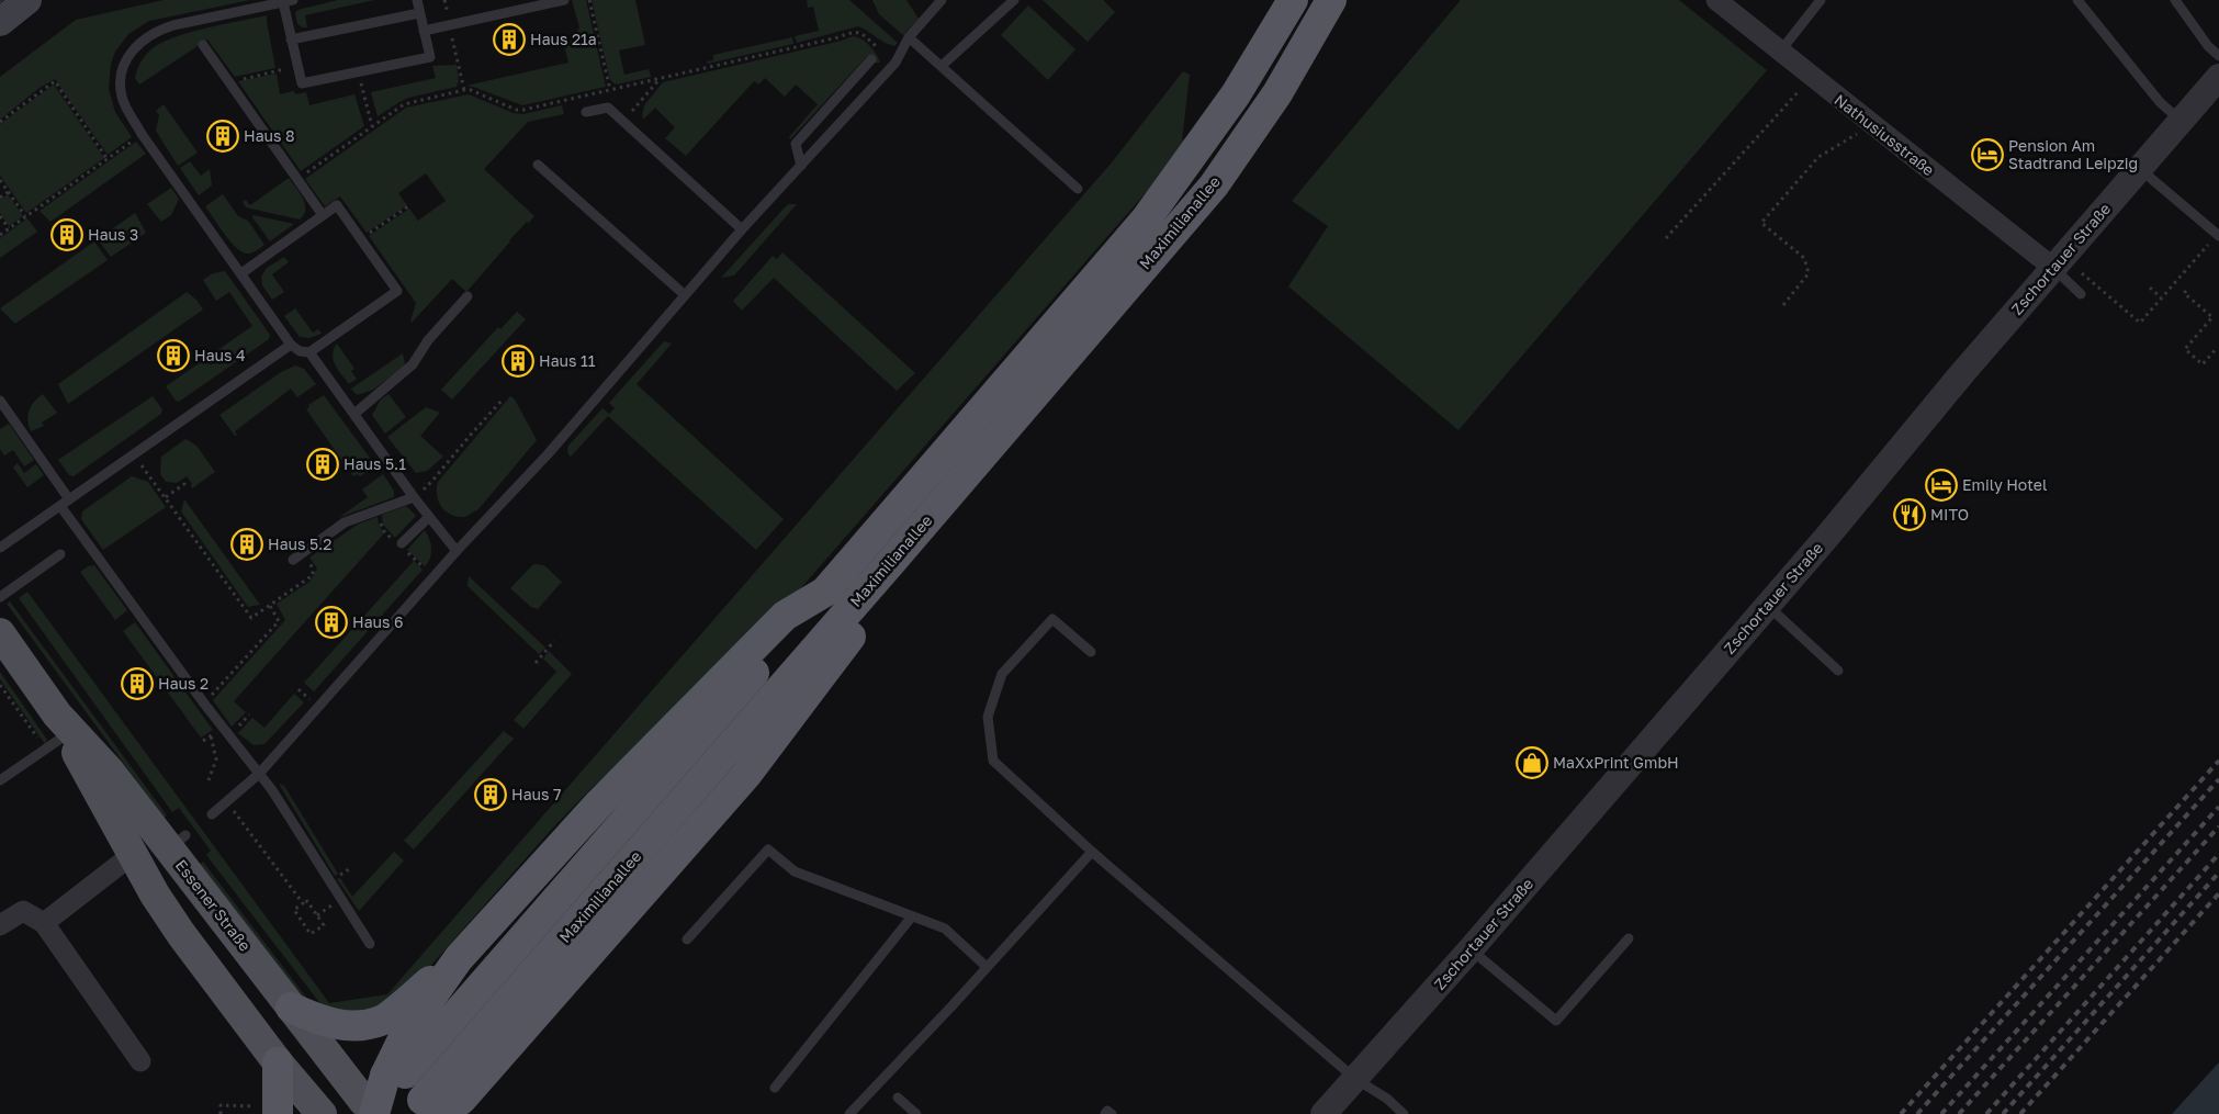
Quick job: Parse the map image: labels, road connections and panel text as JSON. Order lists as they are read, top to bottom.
{
  "streets": {
    "highway": ["Maximilianallee"],
    "main road": ["Essener Straße"],
    "street": ["Nathusiusstraße", "Zschortauer Straße"]
  },
  "crossings": [
    ["Nathusiusstraße", "Zschortauer Straße"]
  ],
  "places": {
    "building": [
      "Haus 21a",
      "Haus 8",
      "Haus 3",
      "Haus 4",
      "Haus 11",
      "Haus 5.1",
      "Haus 5.2",
      "Haus 6",
      "Haus 2",
      "Haus 7"
    ],
    "hotel": ["Pension Am Stadtrand Leipzig", "Emily Hotel"],
    "restaurant": ["MITO"],
    "shop": ["MaXxPrint GmbH"]
  }
}
